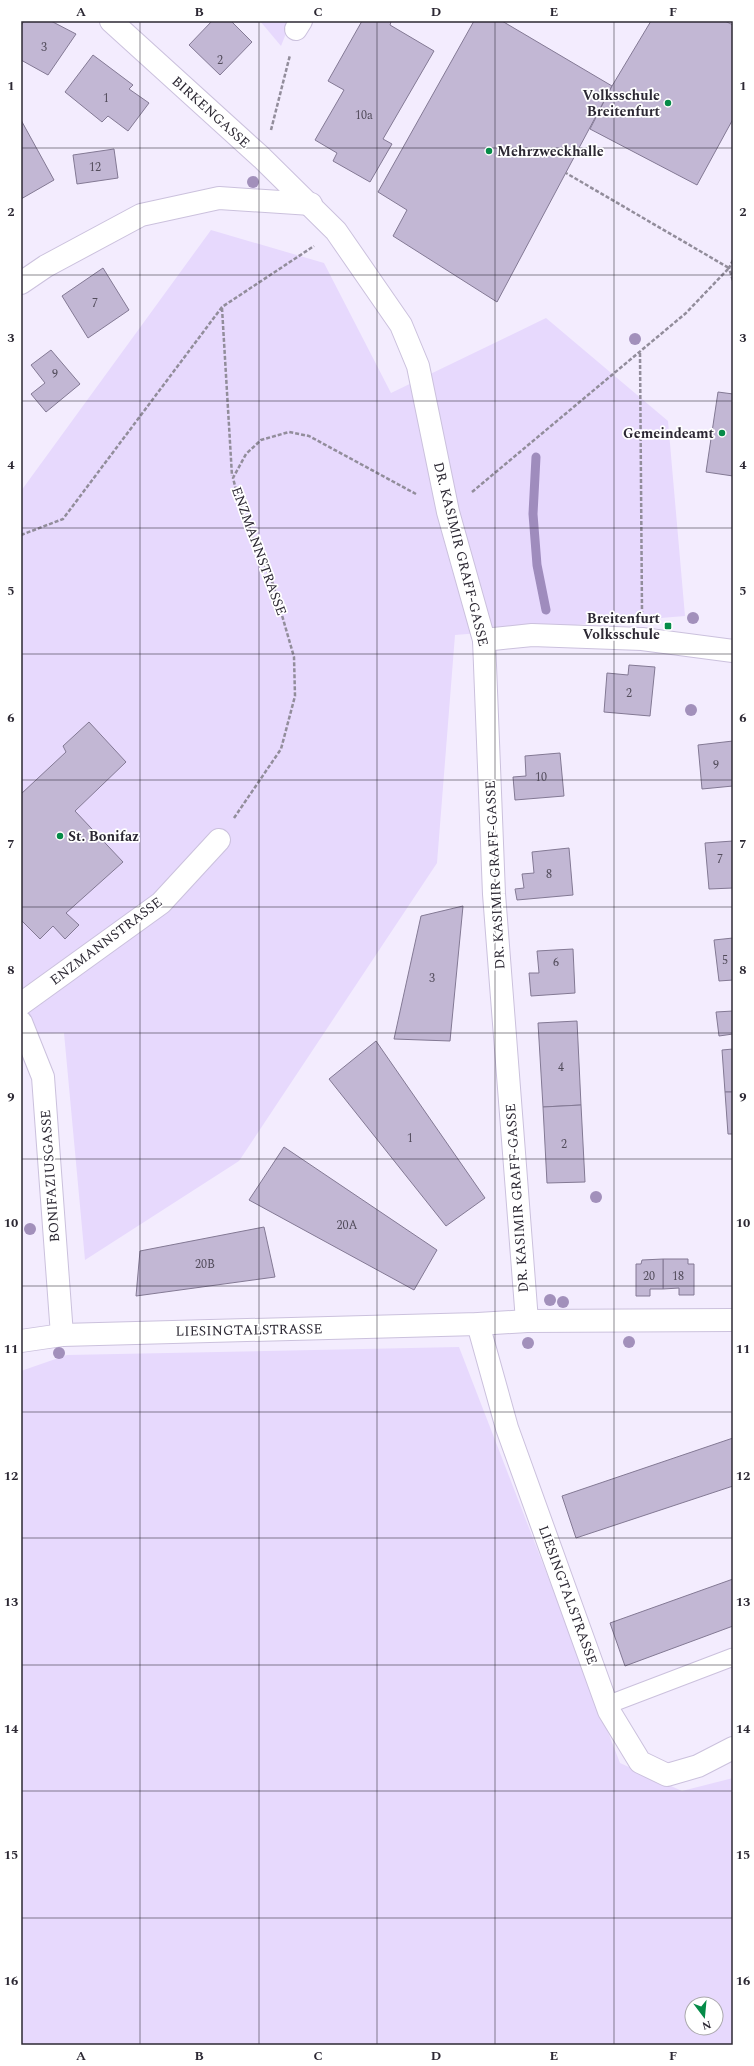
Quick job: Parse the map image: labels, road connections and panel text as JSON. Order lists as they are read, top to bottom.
{
  "streets": {
    "street": [
      "BIRKENGASSE",
      "ENZMANNSTRASSE",
      "DR. KASIMIR GRAFF-GASSE",
      "BONIFAZIUSGASSE",
      "LIESINGTALSTRASSE"
    ]
  },
  "crossings": [
    ["BIRKENGASSE", "DR. KASIMIR GRAFF-GASSE"],
    ["ENZMANNSTRASSE", "DR. KASIMIR GRAFF-GASSE"],
    ["DR. KASIMIR GRAFF-GASSE", "LIESINGTALSTRASSE"],
    ["BONIFAZIUSGASSE", "LIESINGTALSTRASSE"]
  ],
  "places": {
    "other": [
      "Volksschule Breitenfurt",
      "Mehrzweckhalle",
      "Gemeindeamt",
      "St. Bonifaz"
    ],
    "transit": ["Breitenfurt Volksschule"]
  },
  "house_numbers": [
    "3",
    "2",
    "1",
    "10a",
    "12",
    "7",
    "9",
    "2",
    "9",
    "10",
    "7",
    "8",
    "5",
    "6",
    "3",
    "4",
    "1",
    "2",
    "20A",
    "20B",
    "20",
    "18"
  ],
  "north": "bottom",
  "grid": {
    "columns": [
      "A",
      "B",
      "C",
      "D",
      "E",
      "F"
    ],
    "rows": [
      "1",
      "2",
      "3",
      "4",
      "5",
      "6",
      "7",
      "8",
      "9",
      "10",
      "11",
      "12",
      "13",
      "14",
      "15",
      "16"
    ]
  }
}
